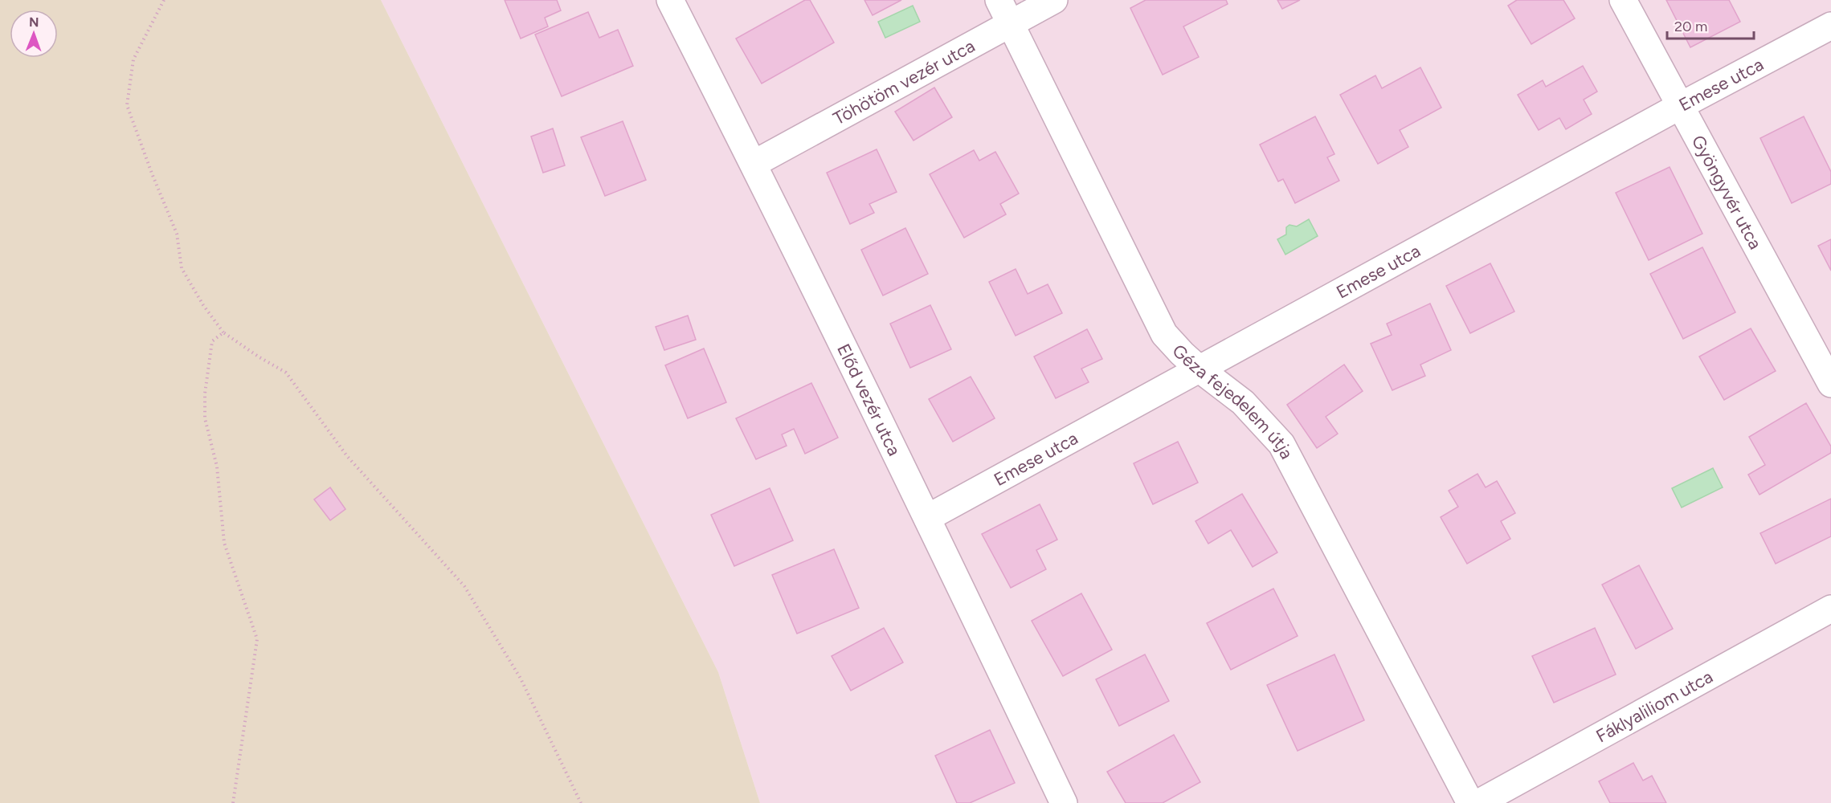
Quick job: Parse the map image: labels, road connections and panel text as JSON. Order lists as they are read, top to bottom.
{
  "streets": {
    "street": [
      "Töhötöm vezér utca",
      "Emese utca",
      "Gyöngyvér utca",
      "Előd vezér utca",
      "Géza fejedelem útja",
      "Fáklyaliliom utca"
    ]
  },
  "crossings": [
    ["Töhötöm vezér utca", "Előd vezér utca"],
    ["Töhötöm vezér utca", "Géza fejedelem útja"],
    ["Emese utca", "Gyöngyvér utca"],
    ["Emese utca", "Előd vezér utca"],
    ["Emese utca", "Géza fejedelem útja"]
  ],
  "scale_bar": "20 m",
  "north": "top"
}
